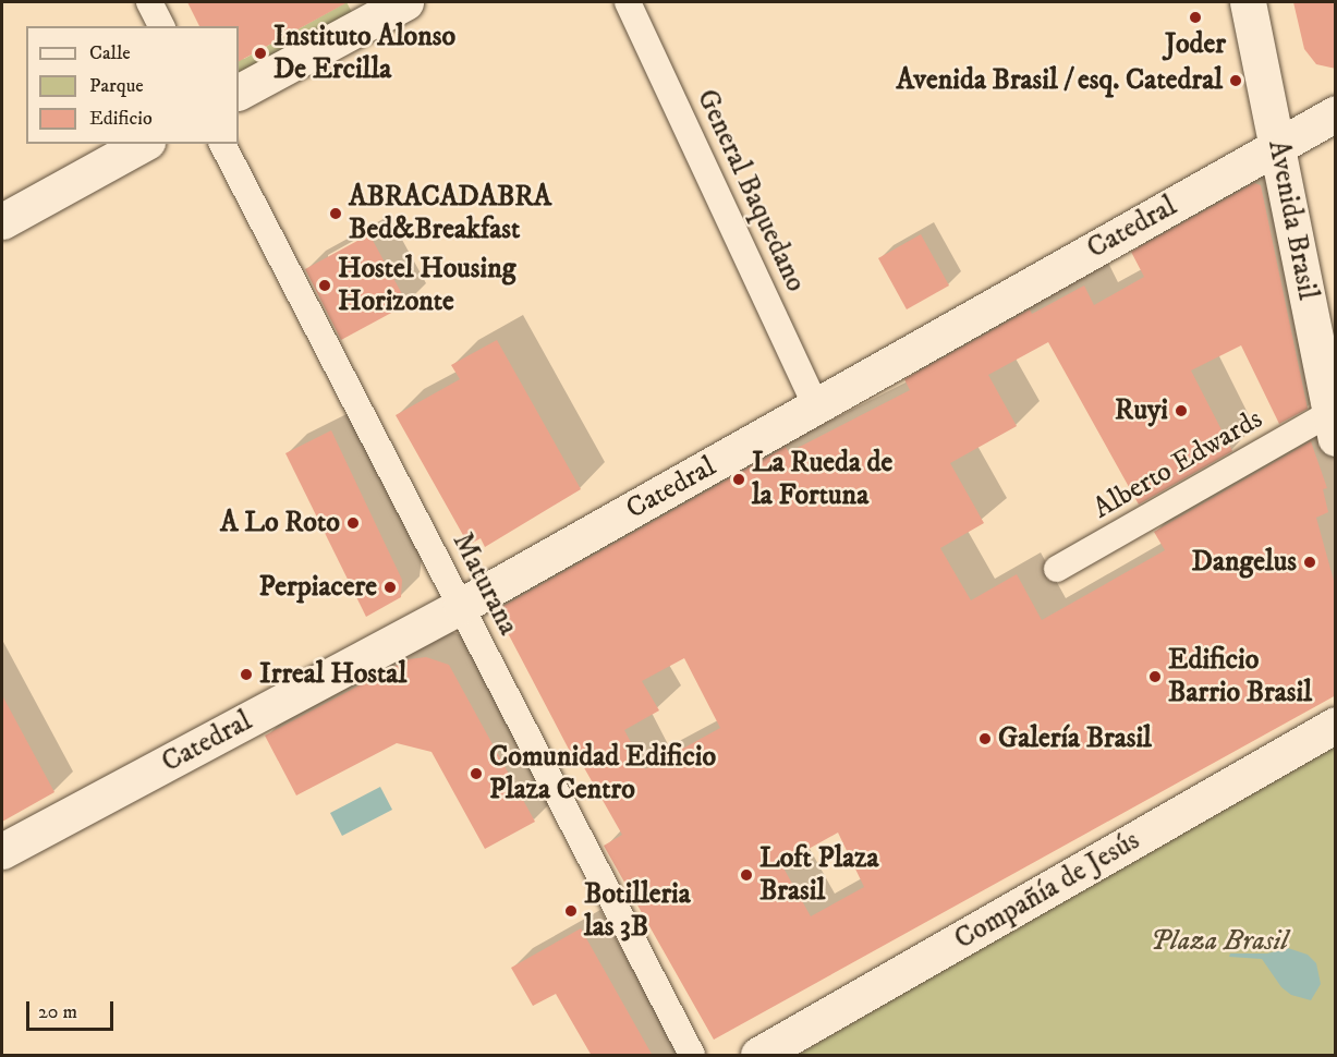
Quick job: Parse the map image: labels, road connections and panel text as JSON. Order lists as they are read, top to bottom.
{
  "streets": {
    "main road": ["Avenida Brasil", "Catedral", "Compañía de Jesús"],
    "street": ["General Baquedano", "Alberto Edwards", "Maturana"]
  },
  "crossings": [
    ["General Baquedano", "Catedral"],
    ["Avenida Brasil", "Catedral"],
    ["Avenida Brasil", "Alberto Edwards"],
    ["Catedral", "Maturana"]
  ],
  "parks": ["Plaza Brasil"],
  "places": [
    "Joder",
    "Instituto Alonso De Ercilla",
    "Avenida Brasil / esq. Catedral",
    "ABRACADABRA Bed&Breakfast",
    "Hostel Housing Horizonte",
    "Ruyi",
    "La Rueda de la Fortuna",
    "A Lo Roto",
    "Dangelus",
    "Perpiacere",
    "Irreal Hostal",
    "Edificio Barrio Brasil",
    "Galería Brasil",
    "Comunidad Edificio Plaza Centro",
    "Loft Plaza Brasil",
    "Botilleria las 3B"
  ],
  "legend": ["Calle", "Parque", "Edificio"],
  "scale_bar": "20 m"
}
